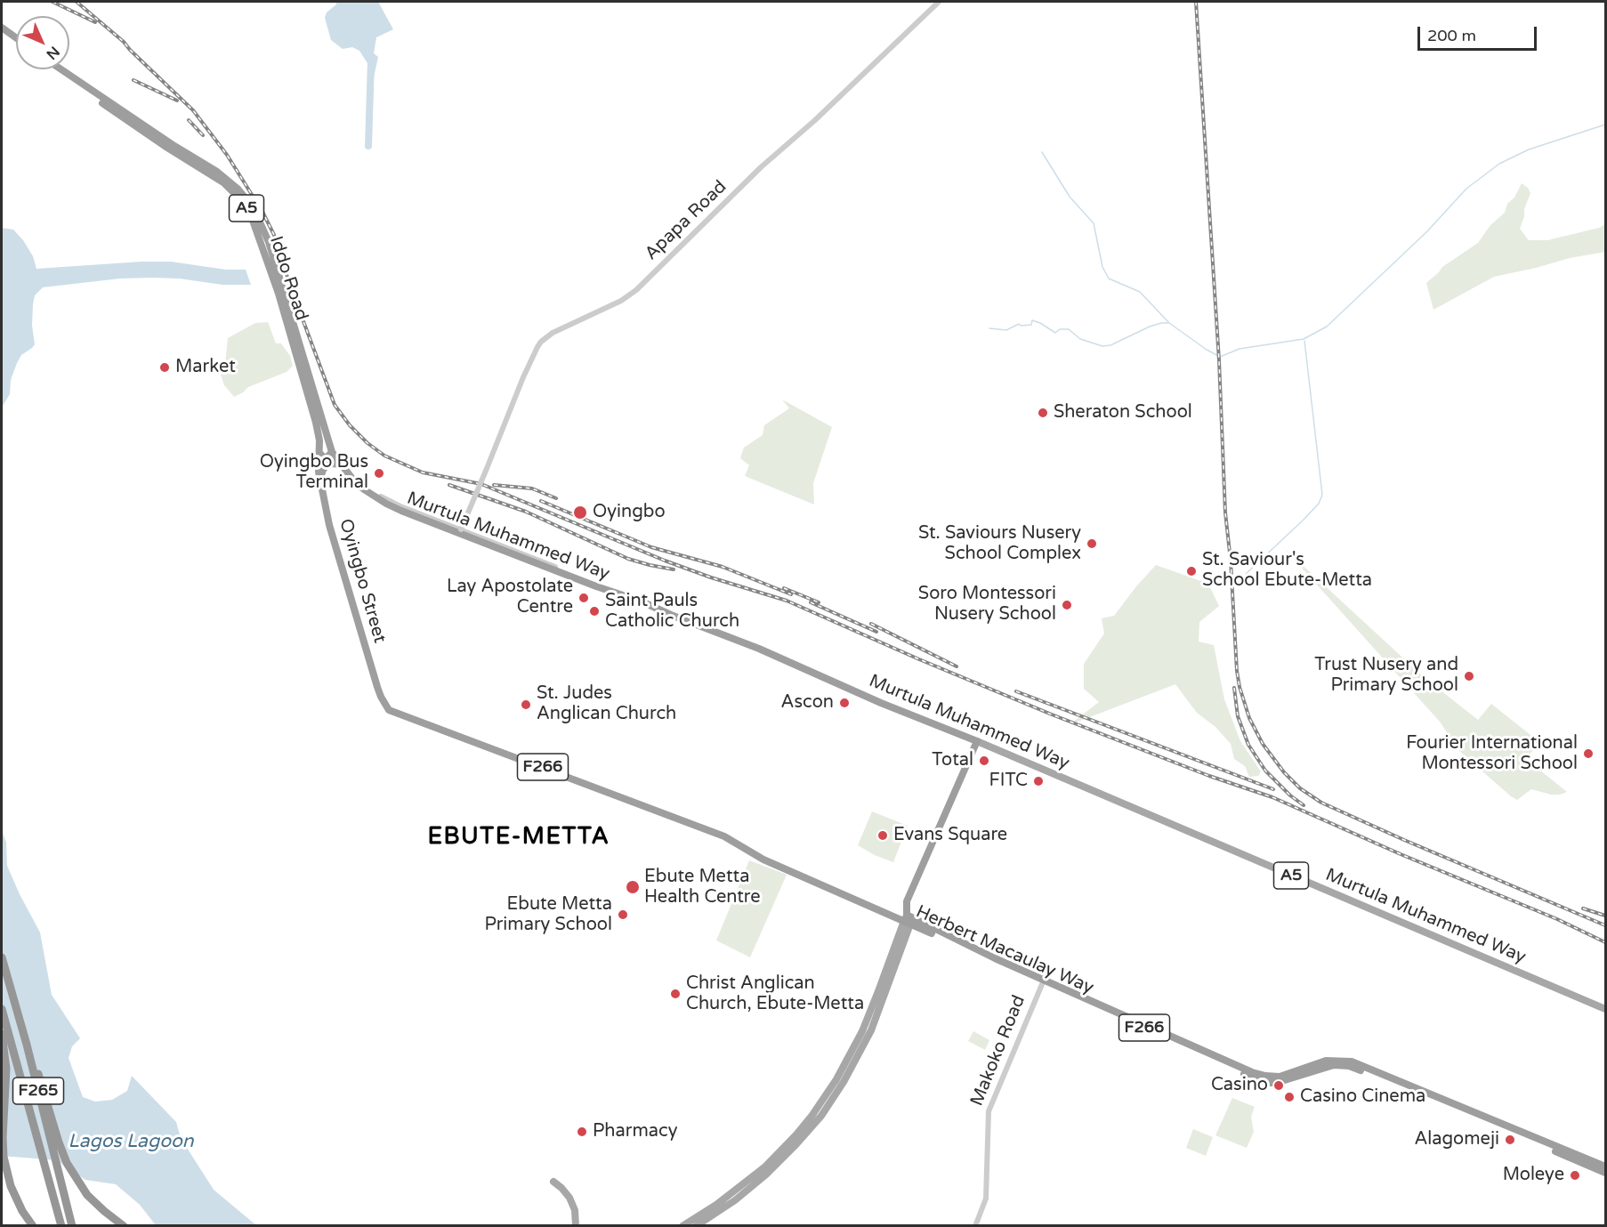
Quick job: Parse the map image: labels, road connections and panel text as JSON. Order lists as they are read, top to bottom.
{
  "streets": {
    "highway": [
      "A5",
      "Iddo Road",
      "Murtula Muhammed Way",
      "Oyingbo Street",
      "F266",
      "Herbert Macaulay Way",
      "F265"
    ],
    "street": ["Apapa Road", "Makoko Road"]
  },
  "crossings": [
    ["Iddo Road", "Murtula Muhammed Way"],
    ["Iddo Road", "Oyingbo Street"],
    ["Oyingbo Street", "Herbert Macaulay Way"],
    ["Herbert Macaulay Way", "Makoko Road"]
  ],
  "districts": ["EBUTE-METTA"],
  "water": ["Lagos Lagoon"],
  "places": [
    "Market",
    "Sheraton School",
    "Oyingbo Bus Terminal",
    "Oyingbo",
    "St. Saviours Nusery School Complex",
    "St. Saviour's School Ebute-Metta",
    "Lay Apostolate Centre",
    "Soro Montessori Nusery School",
    "Saint Pauls Catholic Church",
    "Trust Nusery and Primary School",
    "Ascon",
    "St. Judes Anglican Church",
    "Fourier International Montessori School",
    "Total",
    "FITC",
    "Evans Square",
    "Ebute Metta Health Centre",
    "Ebute Metta Primary School",
    "Christ Anglican Church, Ebute-Metta",
    "Casino",
    "Casino Cinema",
    "Pharmacy",
    "Alagomeji",
    "Moleye"
  ],
  "scale_bar": "200 m",
  "north": "bottom right"
}
